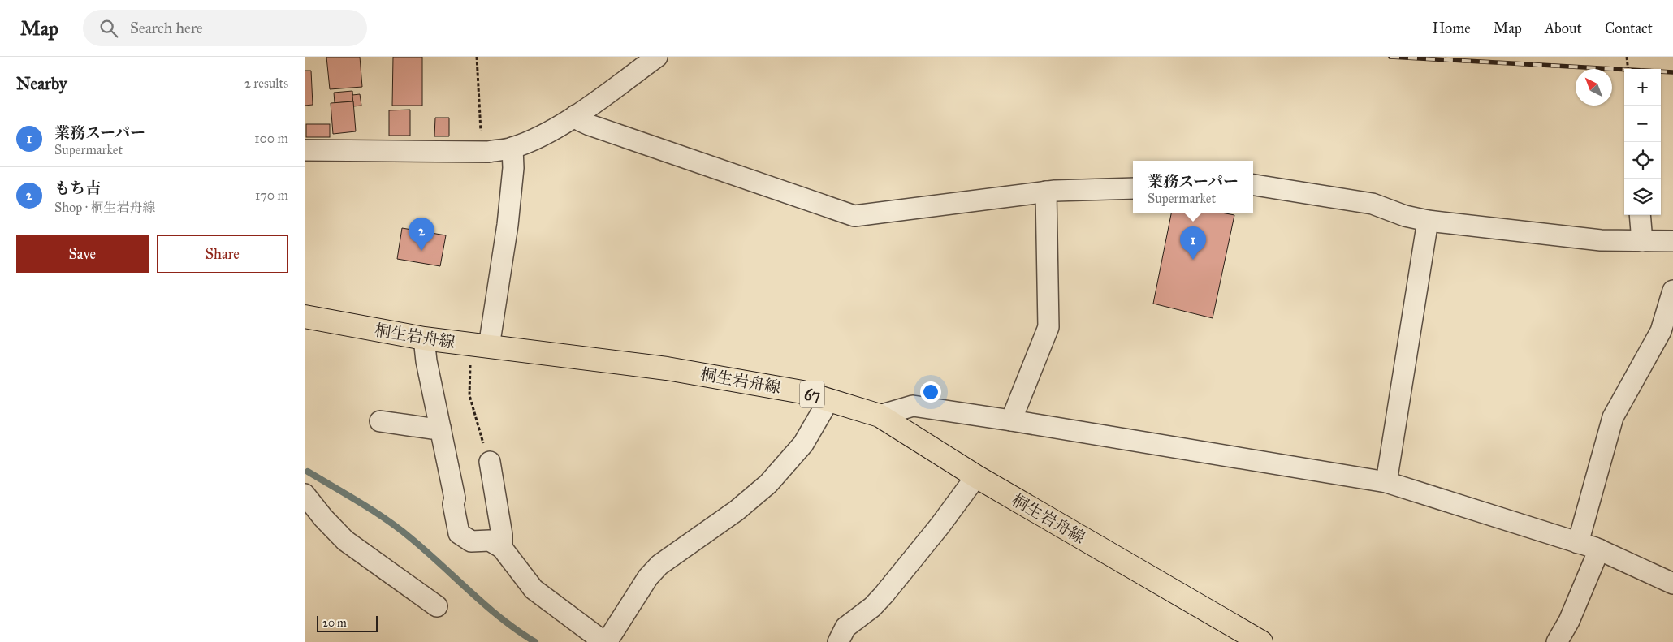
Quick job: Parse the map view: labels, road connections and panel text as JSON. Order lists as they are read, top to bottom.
{
  "streets": {
    "main road": ["桐生岩舟線", "67"]
  },
  "scale_bar": "20 m",
  "north": "top left",
  "page": {
    "header": "Map",
    "search": "Search here",
    "nav": [
      "Home",
      "Map",
      "About",
      "Contact"
    ],
    "heading": ["Nearby", "2 results"],
    "map_buttons": ["+", "−"],
    "list": [
      {
        "mark": "1",
        "name": "業務スーパー",
        "note": "Supermarket",
        "value": "100 m"
      },
      {
        "mark": "2",
        "name": "もち吉",
        "note": "Shop · 桐生岩舟線",
        "value": "170 m"
      }
    ],
    "popup": ["業務スーパー", "Supermarket"],
    "pins": ["2", "1"],
    "buttons": ["Save", "Share"],
    "scale": "20 m"
  }
}
